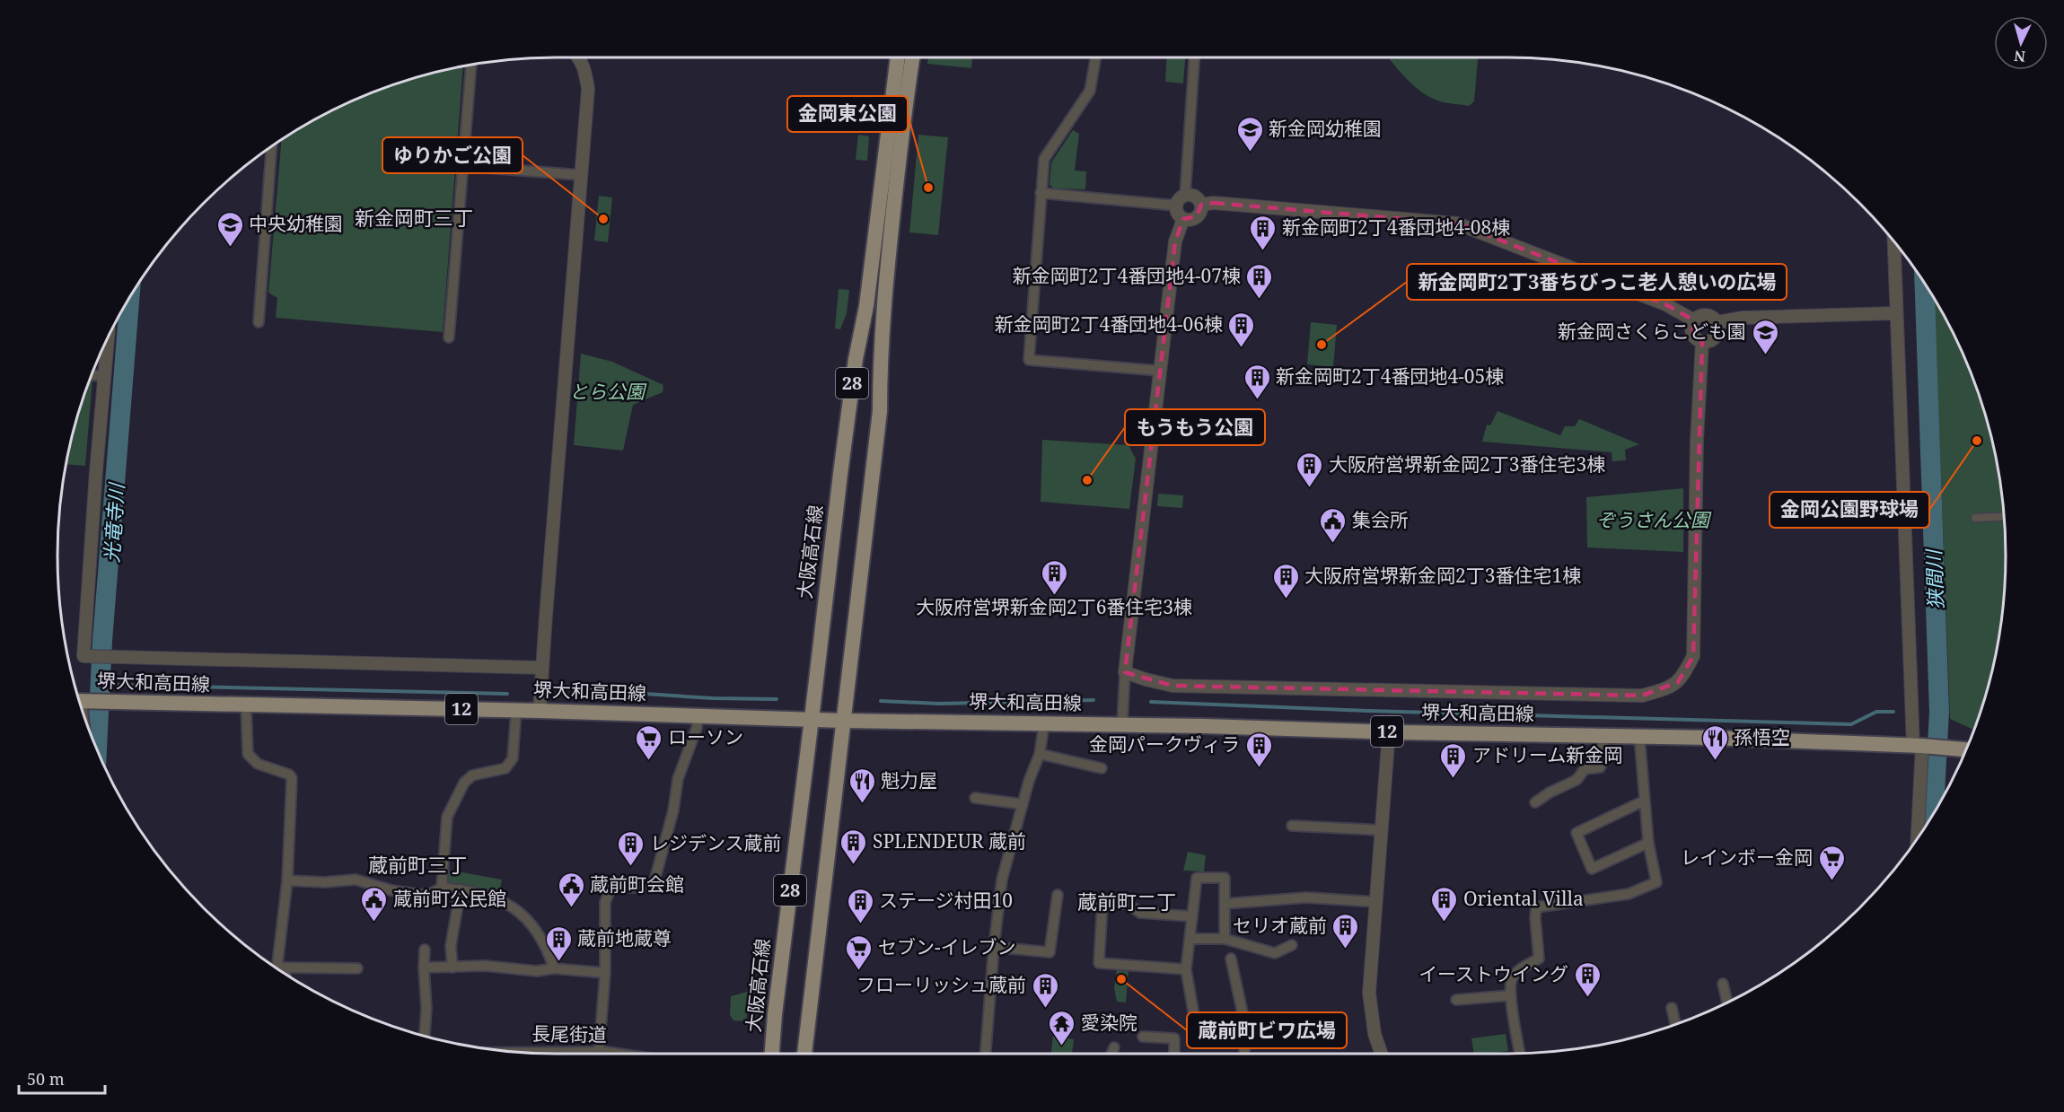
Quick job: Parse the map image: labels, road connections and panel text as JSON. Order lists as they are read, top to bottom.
{
  "streets": {
    "main road": [
      "28",
      "大阪高石線",
      "堺大和高田線",
      "12"
    ],
    "street": ["長尾街道"]
  },
  "crossings": [
    ["28", "堺大和高田線"],
    ["大阪高石線", "堺大和高田線"]
  ],
  "districts": ["新金岡町三丁", "蔵前町三丁", "蔵前町二丁"],
  "water": ["光竜寺川", "狭間川"],
  "parks": ["とら公園", "ぞうさん公園"],
  "places": {
    "school or university": ["新金岡幼稚園", "中央幼稚園", "新金岡さくらこども園"],
    "other": [
      "金岡東公園",
      "ゆりかご公園",
      "新金岡町2丁3番ちびっこ老人憩いの広場",
      "金岡公園野球場",
      "もうもう公園",
      "蔵前町ビワ広場"
    ],
    "building": [
      "新金岡町2丁4番団地4-08棟",
      "新金岡町2丁4番団地4-07棟",
      "新金岡町2丁4番団地4-06棟",
      "新金岡町2丁4番団地4-05棟",
      "大阪府営堺新金岡2丁3番住宅3棟",
      "大阪府営堺新金岡2丁6番住宅3棟",
      "大阪府営堺新金岡2丁3番住宅1棟",
      "金岡パークヴィラ",
      "アドリーム新金岡",
      "SPLENDEUR 蔵前",
      "レジデンス蔵前",
      "Oriental Villa",
      "ステージ村田10",
      "セリオ蔵前",
      "蔵前地蔵尊",
      "イーストウイング",
      "フローリッシュ蔵前"
    ],
    "public building": ["集会所", "蔵前町会館", "蔵前町公民館"],
    "supermarket": ["ローソン", "レインボー金岡", "セブン-イレブン"],
    "restaurant": ["孫悟空", "魁力屋"],
    "temple": ["愛染院"]
  },
  "scale_bar": "50 m",
  "north": "bottom"
}
